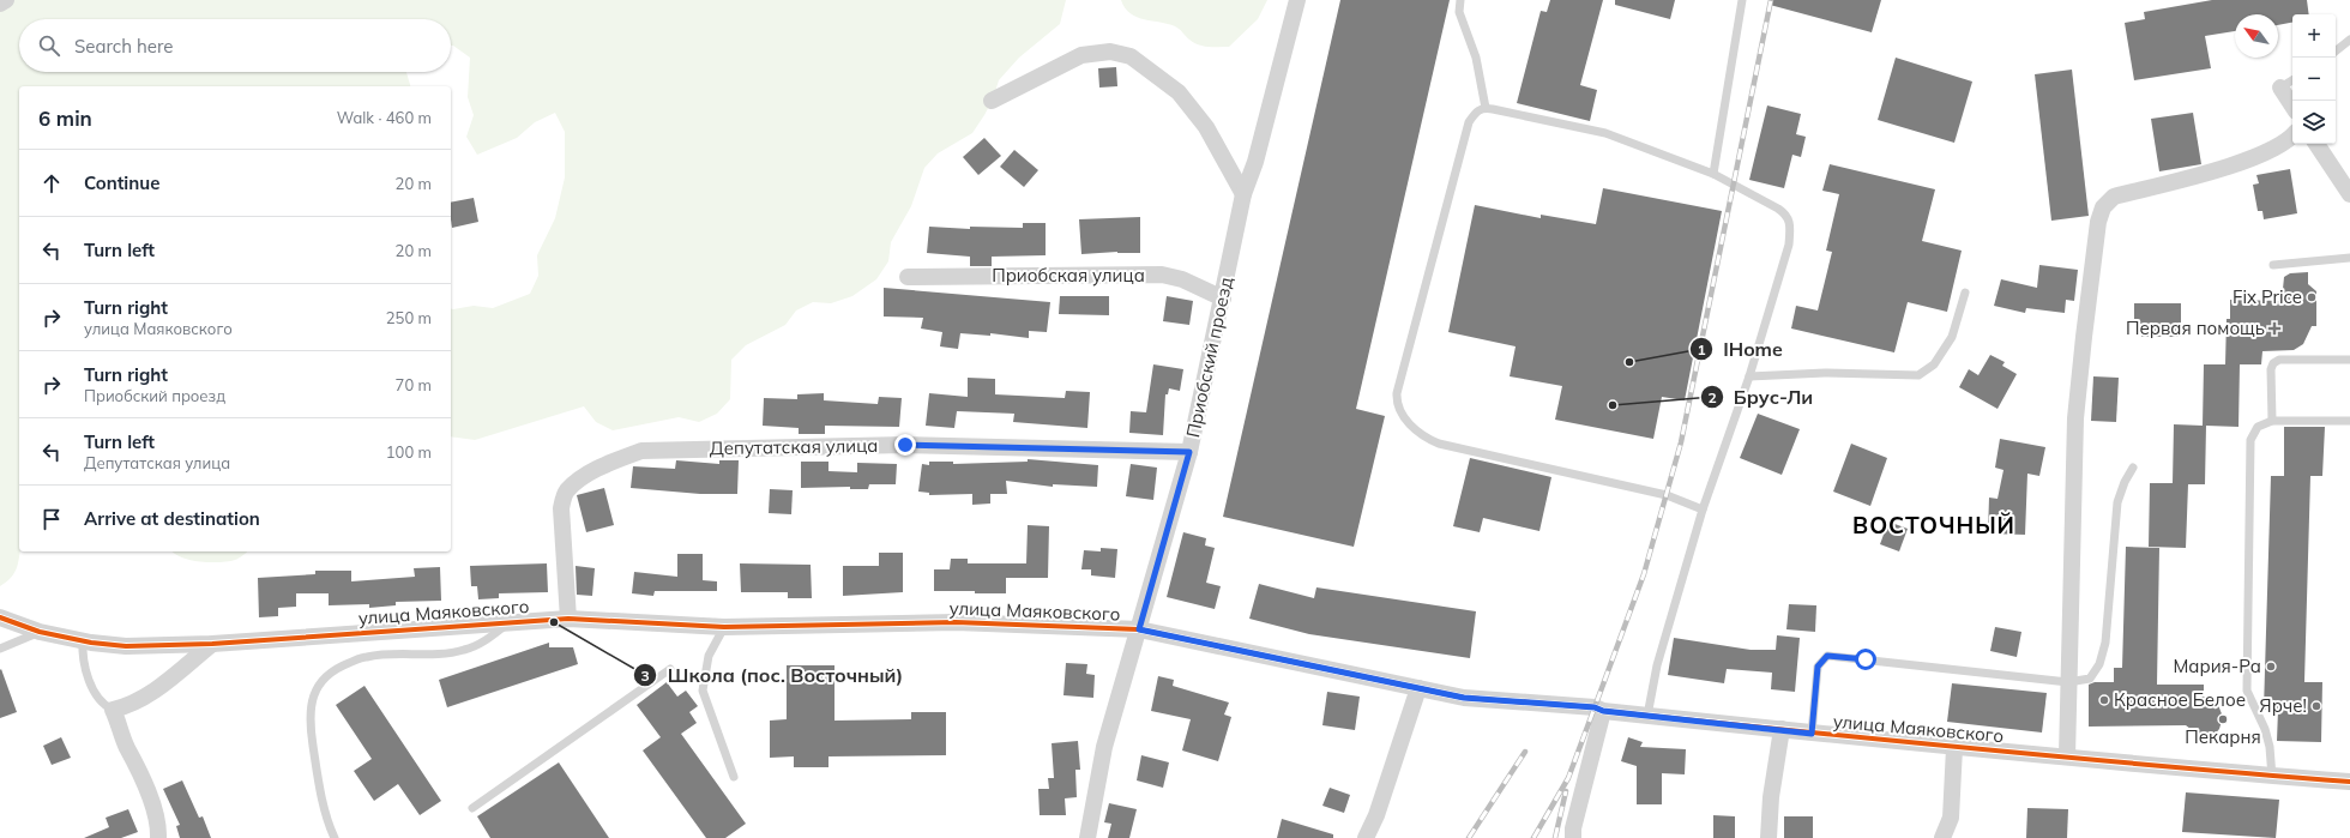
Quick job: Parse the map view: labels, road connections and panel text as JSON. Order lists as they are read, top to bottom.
{
  "streets": {
    "street": [
      "Приобская улица",
      "Приобский проезд",
      "Депутатская улица",
      "улица Маяковского"
    ]
  },
  "crossings": [
    ["Приобская улица", "Приобский проезд"],
    ["Приобский проезд", "Депутатская улица"],
    ["Приобский проезд", "улица Маяковского"],
    ["Депутатская улица", "улица Маяковского"]
  ],
  "districts": ["ВОСТОЧНЫЙ"],
  "places": {
    "other": [
      "Fix Price",
      "IHome",
      "Брус-Ли",
      "Школа (пос. Восточный)",
      "Мария-Ра",
      "Красное Белое",
      "Ярче!",
      "Пекарня"
    ],
    "health": ["Первая помощь"]
  },
  "north": "top left",
  "page": {
    "map_buttons": ["+", "−"],
    "search": "Search here",
    "heading": ["6 min", "Walk · 460 m"],
    "list": [
      ["Continue", "20 m"],
      ["Turn left", "20 m"],
      ["Turn right", "улица Маяковского", "250 m"],
      ["Turn right", "Приобский проезд", "70 m"],
      ["Turn left", "Депутатская улица", "100 m"],
      "Arrive at destination"
    ]
  }
}
